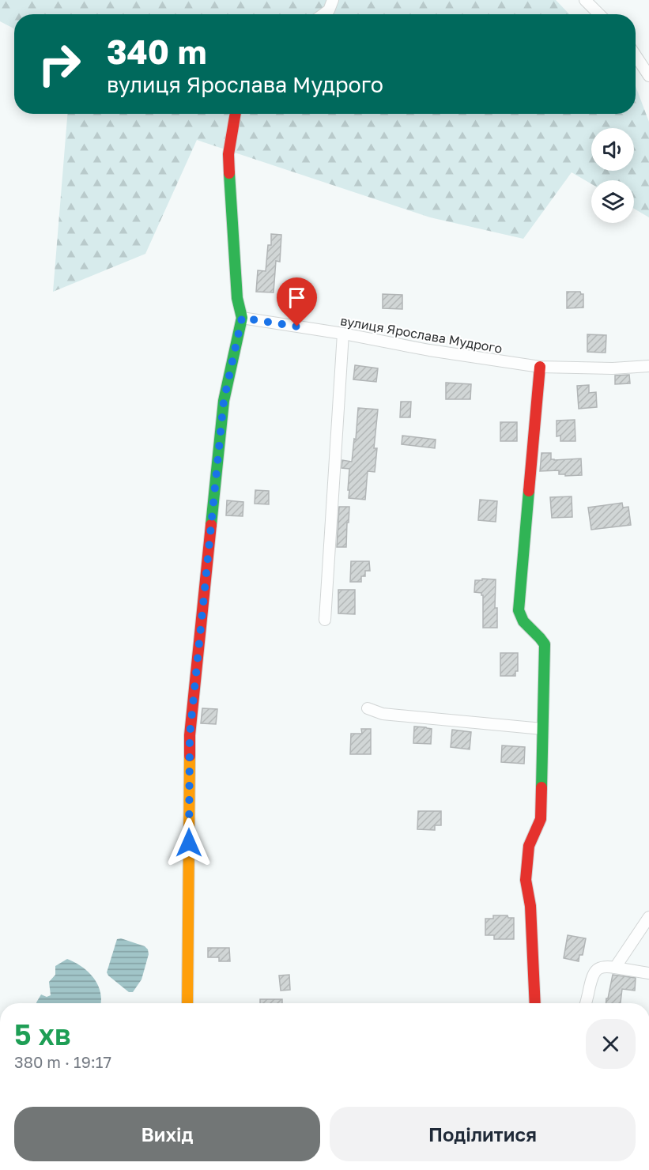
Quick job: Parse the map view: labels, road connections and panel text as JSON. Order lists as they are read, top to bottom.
{
  "streets": {
    "street": ["вулиця Ярослава Мудрого"]
  },
  "page": {
    "turn": ["340 m", "вулиця Ярослава Мудрого"],
    "heading": ["5 хв", "380 m · 19:17"],
    "buttons": ["Вихід", "Поділитися"]
  }
}
